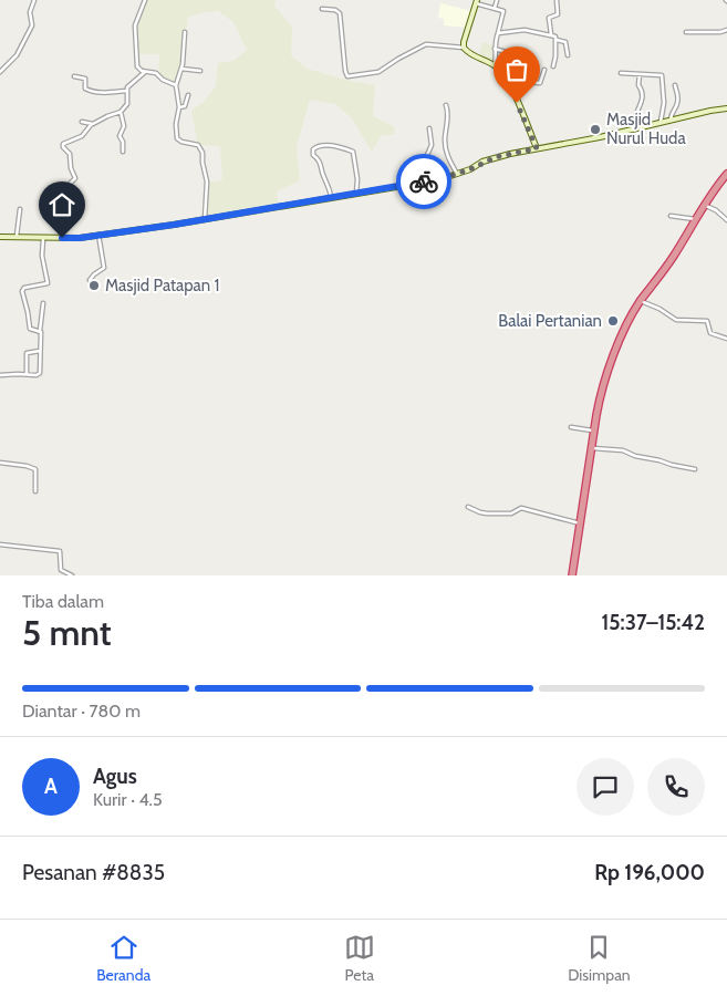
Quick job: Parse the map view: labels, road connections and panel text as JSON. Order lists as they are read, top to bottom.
{
  "places": ["Masjid Nurul Huda", "Masjid Patapan 1", "Balai Pertanian"],
  "page": {
    "heading": ["5 mnt", "Tiba dalam", "15:37–15:42"],
    "panel": [
      "Agus",
      "Kurir · 4.5",
      "Pesanan #8835",
      "Rp 196,000"
    ],
    "bar": "Diantar · 780 m",
    "round": "A",
    "tabs": ["Beranda", "Peta", "Disimpan"]
  }
}
